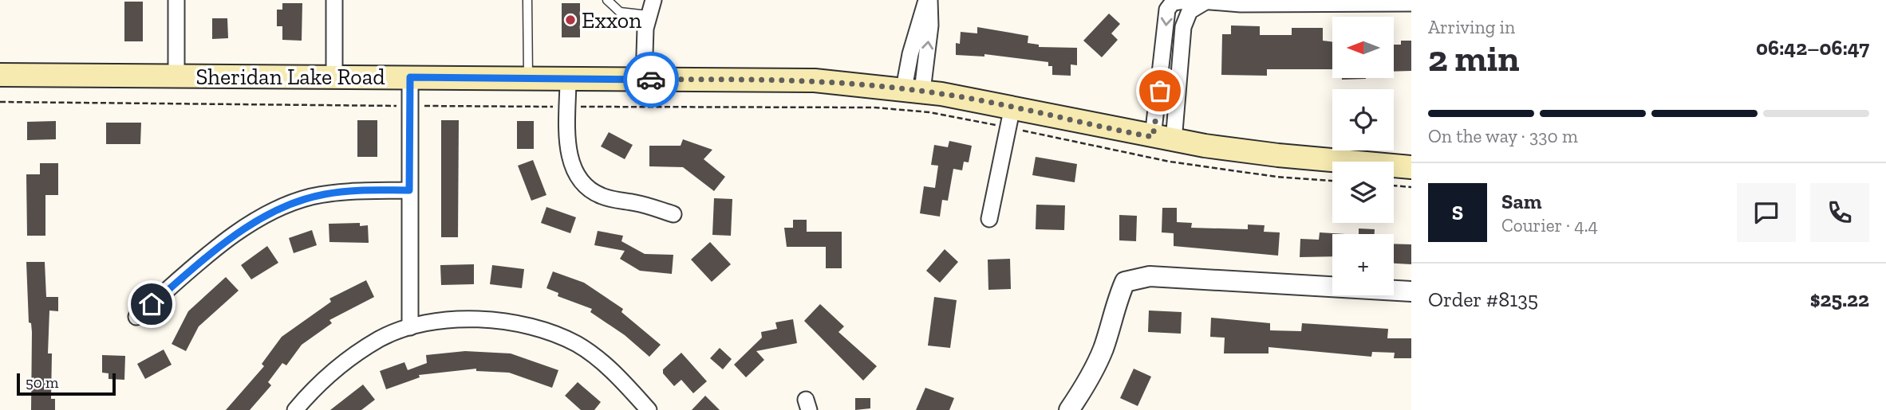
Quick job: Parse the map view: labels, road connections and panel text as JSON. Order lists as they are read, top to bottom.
{
  "streets": {
    "main road": ["Sheridan Lake Road"]
  },
  "places": ["Exxon"],
  "scale_bar": "50 m",
  "north": "left",
  "page": {
    "heading": ["2 min", "Arriving in", "06:42–06:47"],
    "panel": [
      "Sam",
      "Courier · 4.4",
      "Order #8135",
      "$25.22"
    ],
    "map_buttons": "+",
    "bar": "On the way · 330 m",
    "round": "S",
    "scale": "50 m"
  }
}
